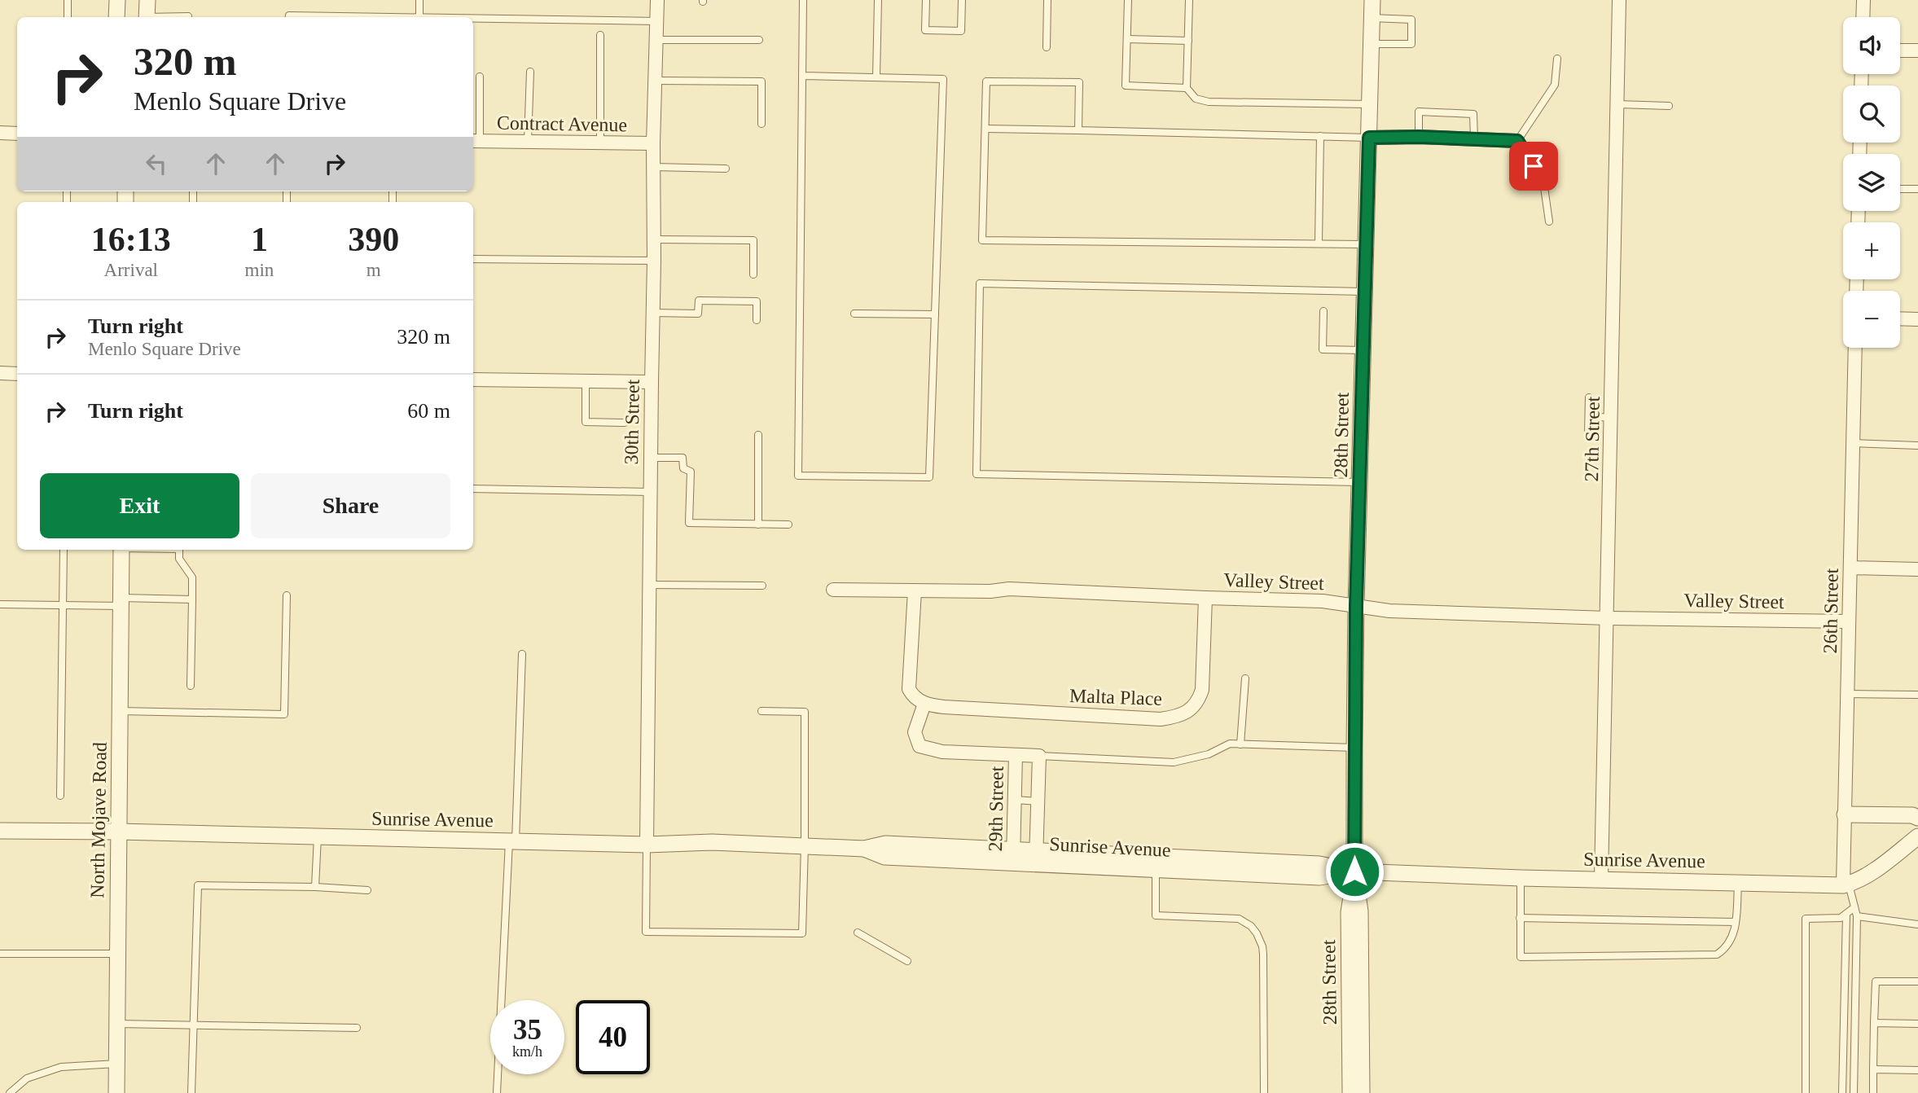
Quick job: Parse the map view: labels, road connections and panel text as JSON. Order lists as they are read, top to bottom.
{
  "streets": {
    "street": [
      "Contract Avenue",
      "30th Street",
      "28th Street",
      "27th Street",
      "Valley Street",
      "26th Street",
      "Malta Place",
      "29th Street",
      "Sunrise Avenue",
      "North Mojave Road"
    ]
  },
  "crossings": [
    ["Contract Avenue", "30th Street"],
    ["30th Street", "Sunrise Avenue"],
    ["28th Street", "Valley Street"],
    ["28th Street", "Sunrise Avenue"],
    ["27th Street", "Valley Street"],
    ["27th Street", "Sunrise Avenue"],
    ["Valley Street", "26th Street"],
    ["Valley Street", "Malta Place"],
    ["26th Street", "Sunrise Avenue"],
    ["Malta Place", "29th Street"],
    ["29th Street", "Sunrise Avenue"],
    ["Sunrise Avenue", "North Mojave Road"]
  ],
  "page": {
    "map_buttons": ["+", "−"],
    "turn": ["320 m", "Menlo Square Drive"],
    "eta": [
      "16:13",
      "Arrival",
      "1",
      "min",
      "390",
      "m"
    ],
    "list": [
      {
        "name": "Turn right",
        "note": "Menlo Square Drive",
        "value": "320 m"
      },
      {
        "name": "Turn right",
        "value": "60 m"
      }
    ],
    "buttons": ["Exit", "Share"],
    "speed": "35 km/h",
    "limit": "40"
  }
}
